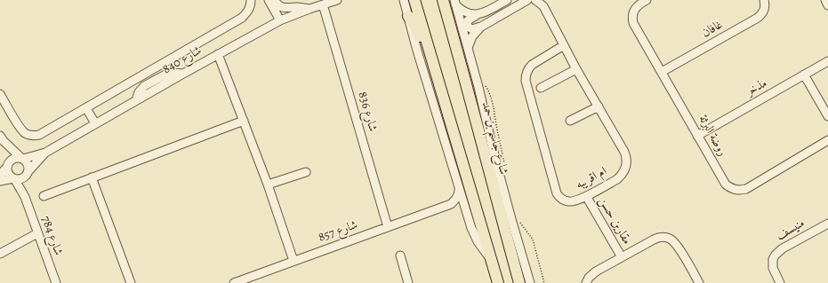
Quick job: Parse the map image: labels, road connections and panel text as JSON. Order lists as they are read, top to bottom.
{
  "streets": {
    "main road": ["شارع جاسم بن حمد"],
    "street": [
      "غافان",
      "شارع 840",
      "مذخر",
      "شارع 836",
      "روضة البرثة",
      "ام اقريبه",
      "مقارين حسن",
      "منيسف",
      "شارع 857",
      "شارع 784"
    ]
  },
  "crossings": [
    ["غافان", "روضة البرثة"],
    ["شارع 840", "شارع 836"],
    ["شارع 840", "شارع 784"],
    ["مذخر", "روضة البرثة"],
    ["شارع 836", "شارع 857"],
    ["ام اقريبه", "مقارين حسن"]
  ]
}
